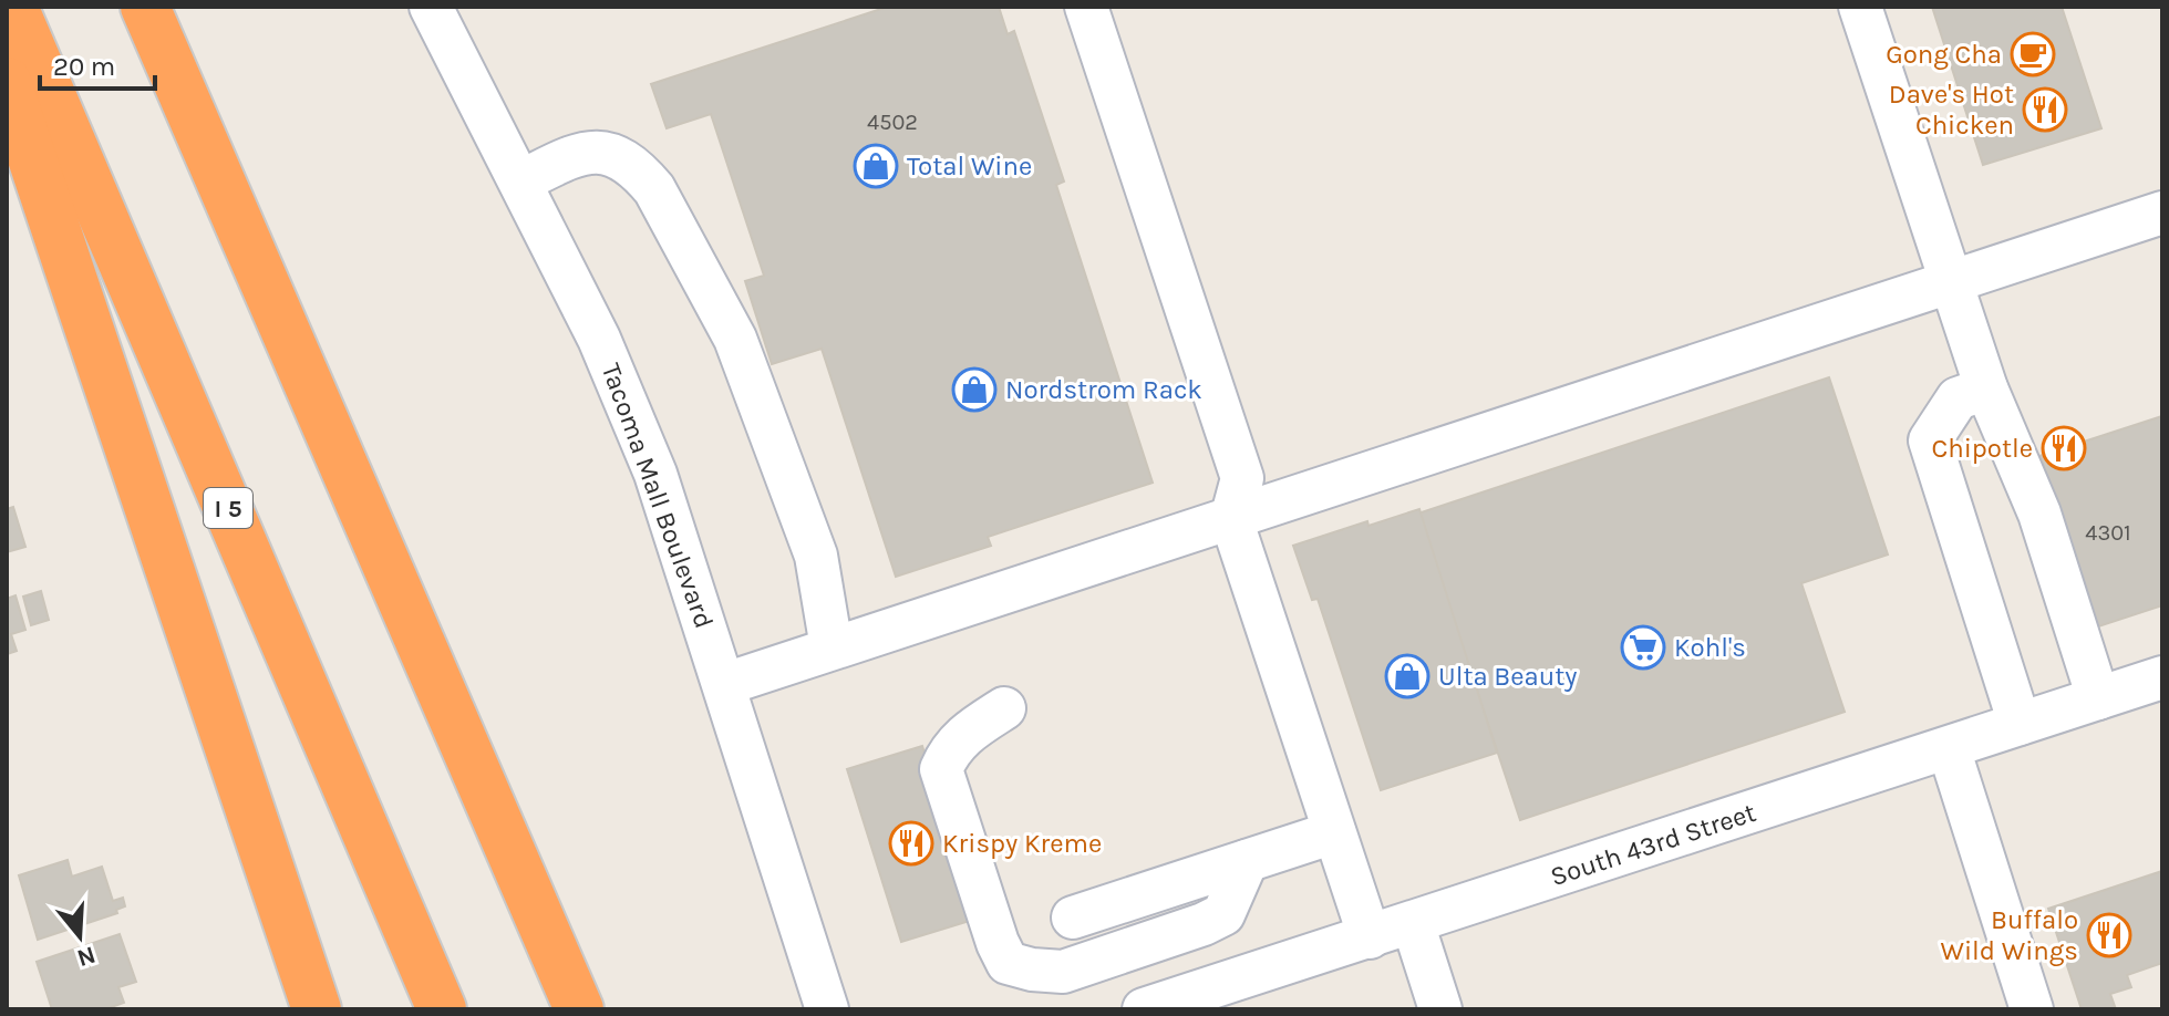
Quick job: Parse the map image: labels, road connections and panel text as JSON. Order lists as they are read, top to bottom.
{
  "streets": {
    "highway": ["I 5"],
    "street": ["Tacoma Mall Boulevard", "South 43rd Street"]
  },
  "places": {
    "cafe": ["Gong Cha"],
    "restaurant": [
      "Dave's Hot Chicken",
      "Chipotle",
      "Krispy Kreme",
      "Buffalo Wild Wings"
    ],
    "shop": ["Total Wine", "Nordstrom Rack", "Ulta Beauty"],
    "supermarket": ["Kohl's"]
  },
  "house_numbers": ["4502", "4301"],
  "scale_bar": "20 m",
  "north": "bottom"
}
